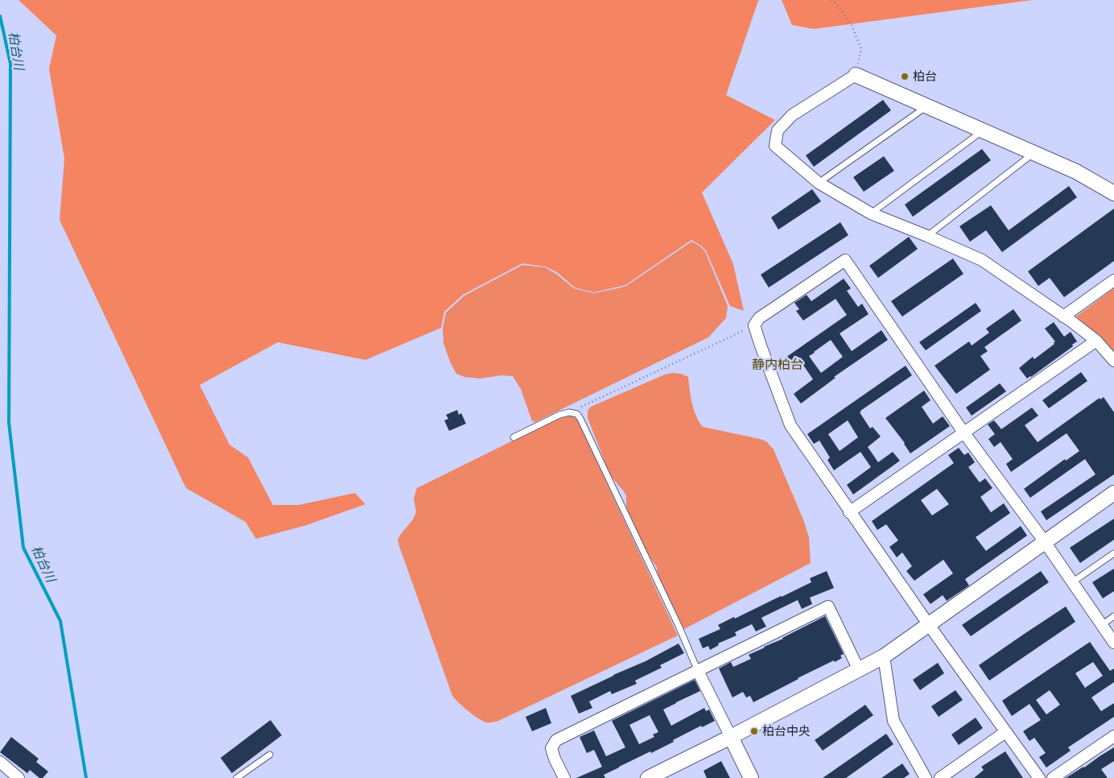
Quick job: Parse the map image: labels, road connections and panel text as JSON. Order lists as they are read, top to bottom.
{
  "districts": ["静内柏台"],
  "water": ["柏台川"],
  "places": ["柏台", "柏台中央"]
}
